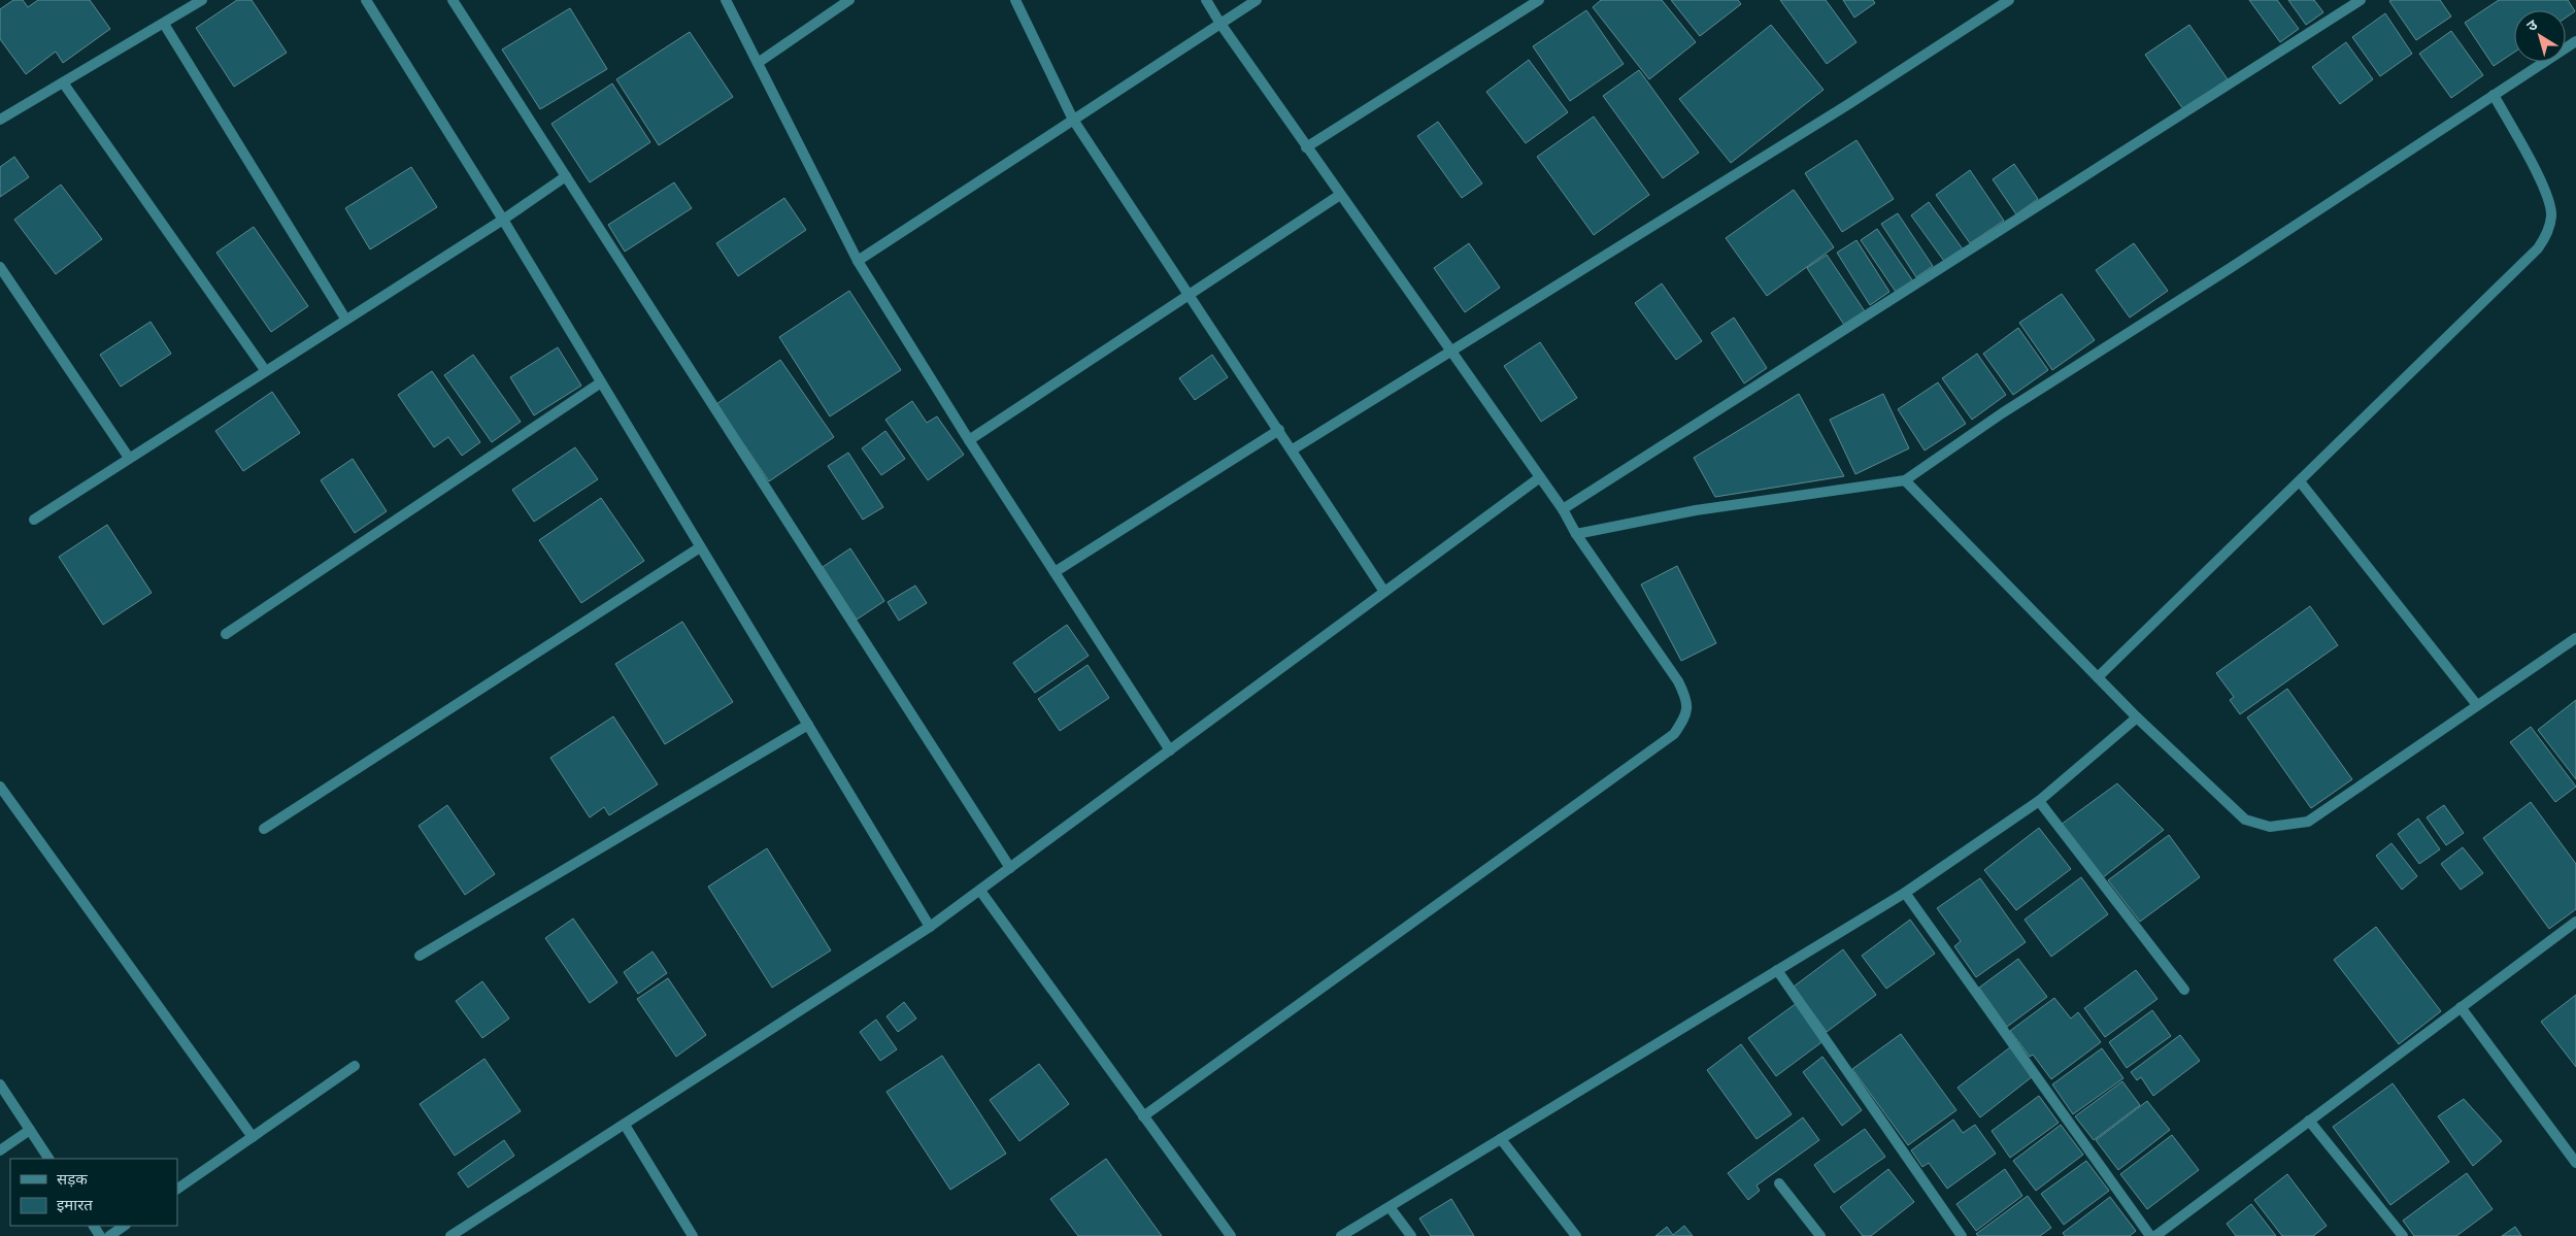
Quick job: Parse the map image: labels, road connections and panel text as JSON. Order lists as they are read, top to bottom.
{
  "legend": ["सड़क", "इमारत"],
  "north": "top left"
}
